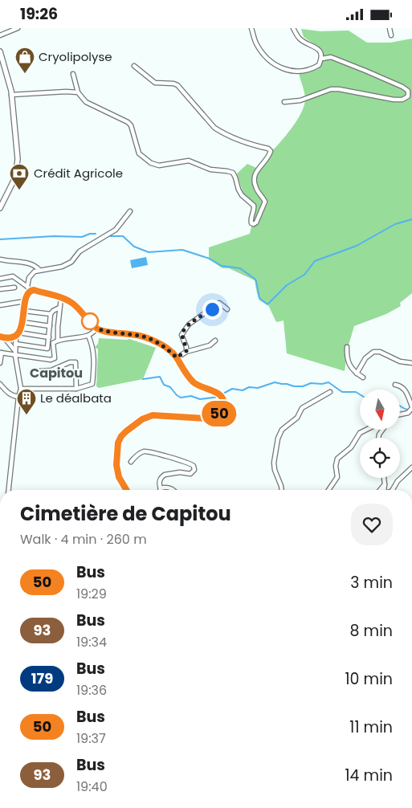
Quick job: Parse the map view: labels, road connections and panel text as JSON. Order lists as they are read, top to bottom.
{
  "districts": ["Capitou"],
  "places": {
    "shop": ["Cryolipolyse"],
    "bank": ["Crédit Agricole"],
    "building": ["Le déalbata"]
  },
  "lines": ["bus line 50"],
  "north": "bottom",
  "page": {
    "status": "19:26",
    "on_map": "50",
    "heading": ["Cimetière de Capitou", "Walk · 4 min · 260 m"],
    "list": [
      {
        "mark": "50",
        "name": "Bus",
        "note": "19:29",
        "value": "3 min"
      },
      {
        "mark": "93",
        "name": "Bus",
        "note": "19:34",
        "value": "8 min"
      },
      {
        "mark": "179",
        "name": "Bus",
        "note": "19:36",
        "value": "10 min"
      },
      {
        "mark": "50",
        "name": "Bus",
        "note": "19:37",
        "value": "11 min"
      },
      {
        "mark": "93",
        "name": "Bus",
        "note": "19:40",
        "value": "14 min"
      }
    ]
  }
}
